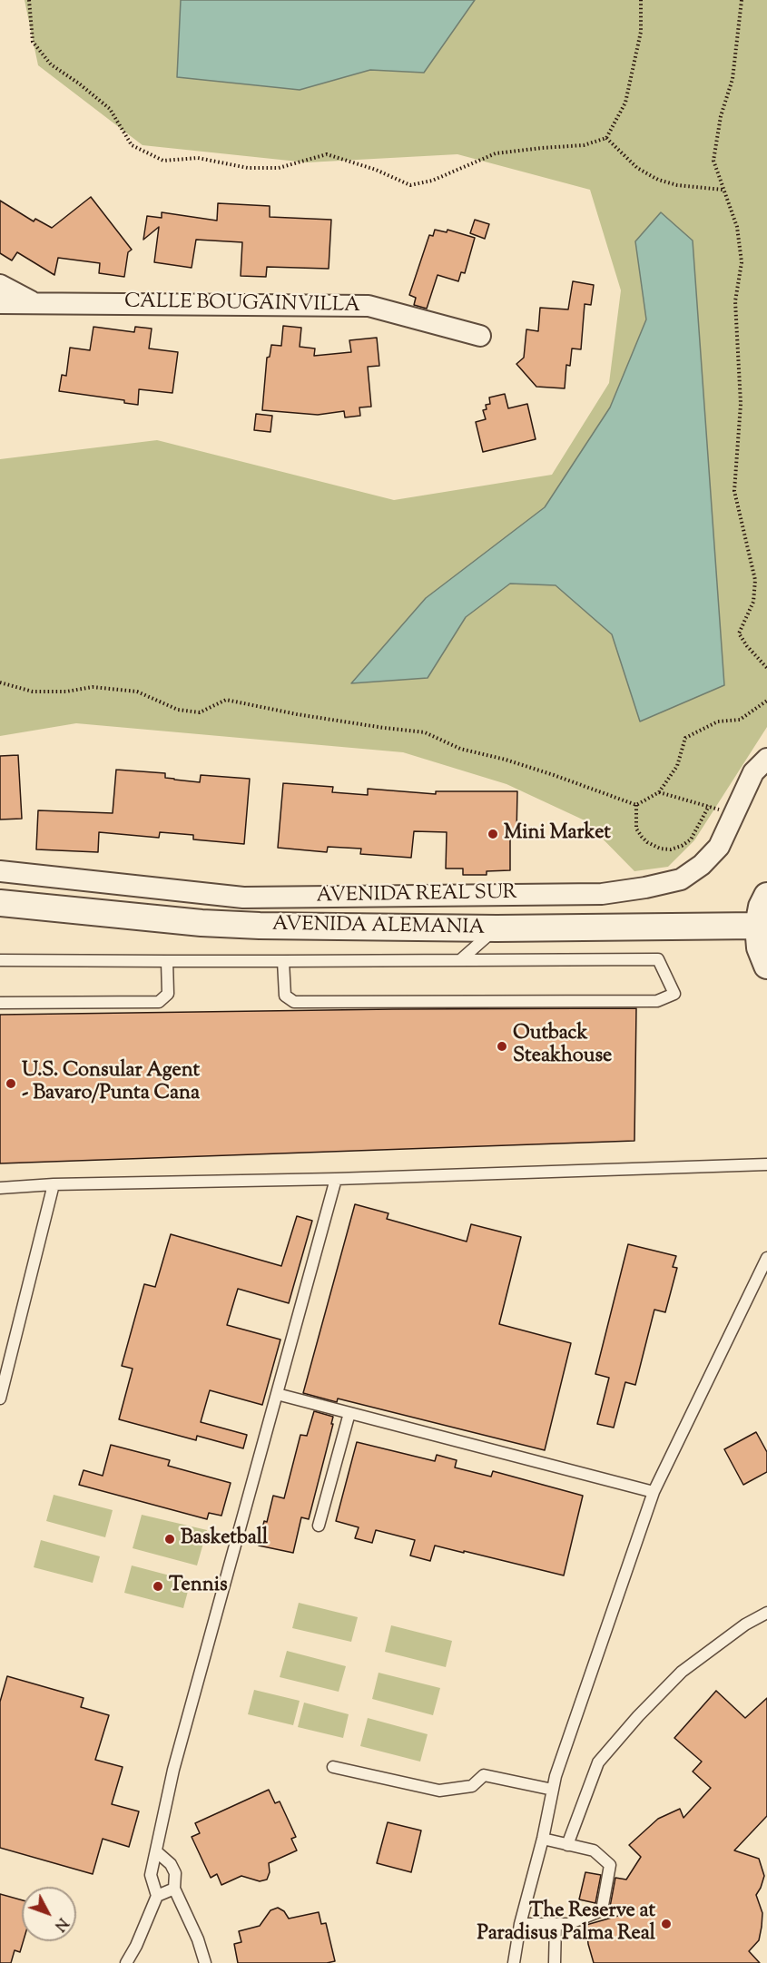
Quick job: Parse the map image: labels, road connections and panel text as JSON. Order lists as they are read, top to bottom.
{
  "streets": {
    "street": ["CALLE BOUGAINVILLA", "AVENIDA REAL SUR", "AVENIDA ALEMANIA"]
  },
  "places": [
    "Mini Market",
    "Outback Steakhouse",
    "U.S. Consular Agent - Bavaro/Punta Cana",
    "Basketball",
    "Tennis",
    "The Reserve at Paradisus Palma Real"
  ],
  "north": "bottom right"
}
